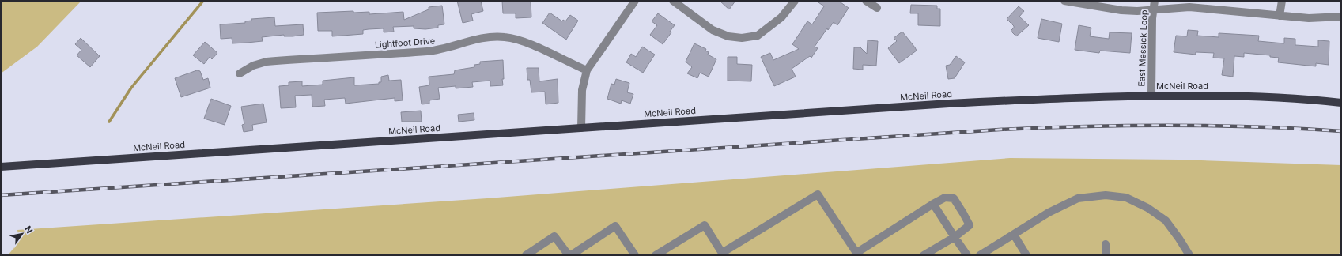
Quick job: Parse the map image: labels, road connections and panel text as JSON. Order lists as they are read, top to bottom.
{
  "streets": {
    "main road": ["McNeil Road"],
    "street": ["Lightfoot Drive", "East Messick Loop"]
  },
  "crossings": [
    ["East Messick Loop", "McNeil Road"]
  ],
  "north": "top right"
}
